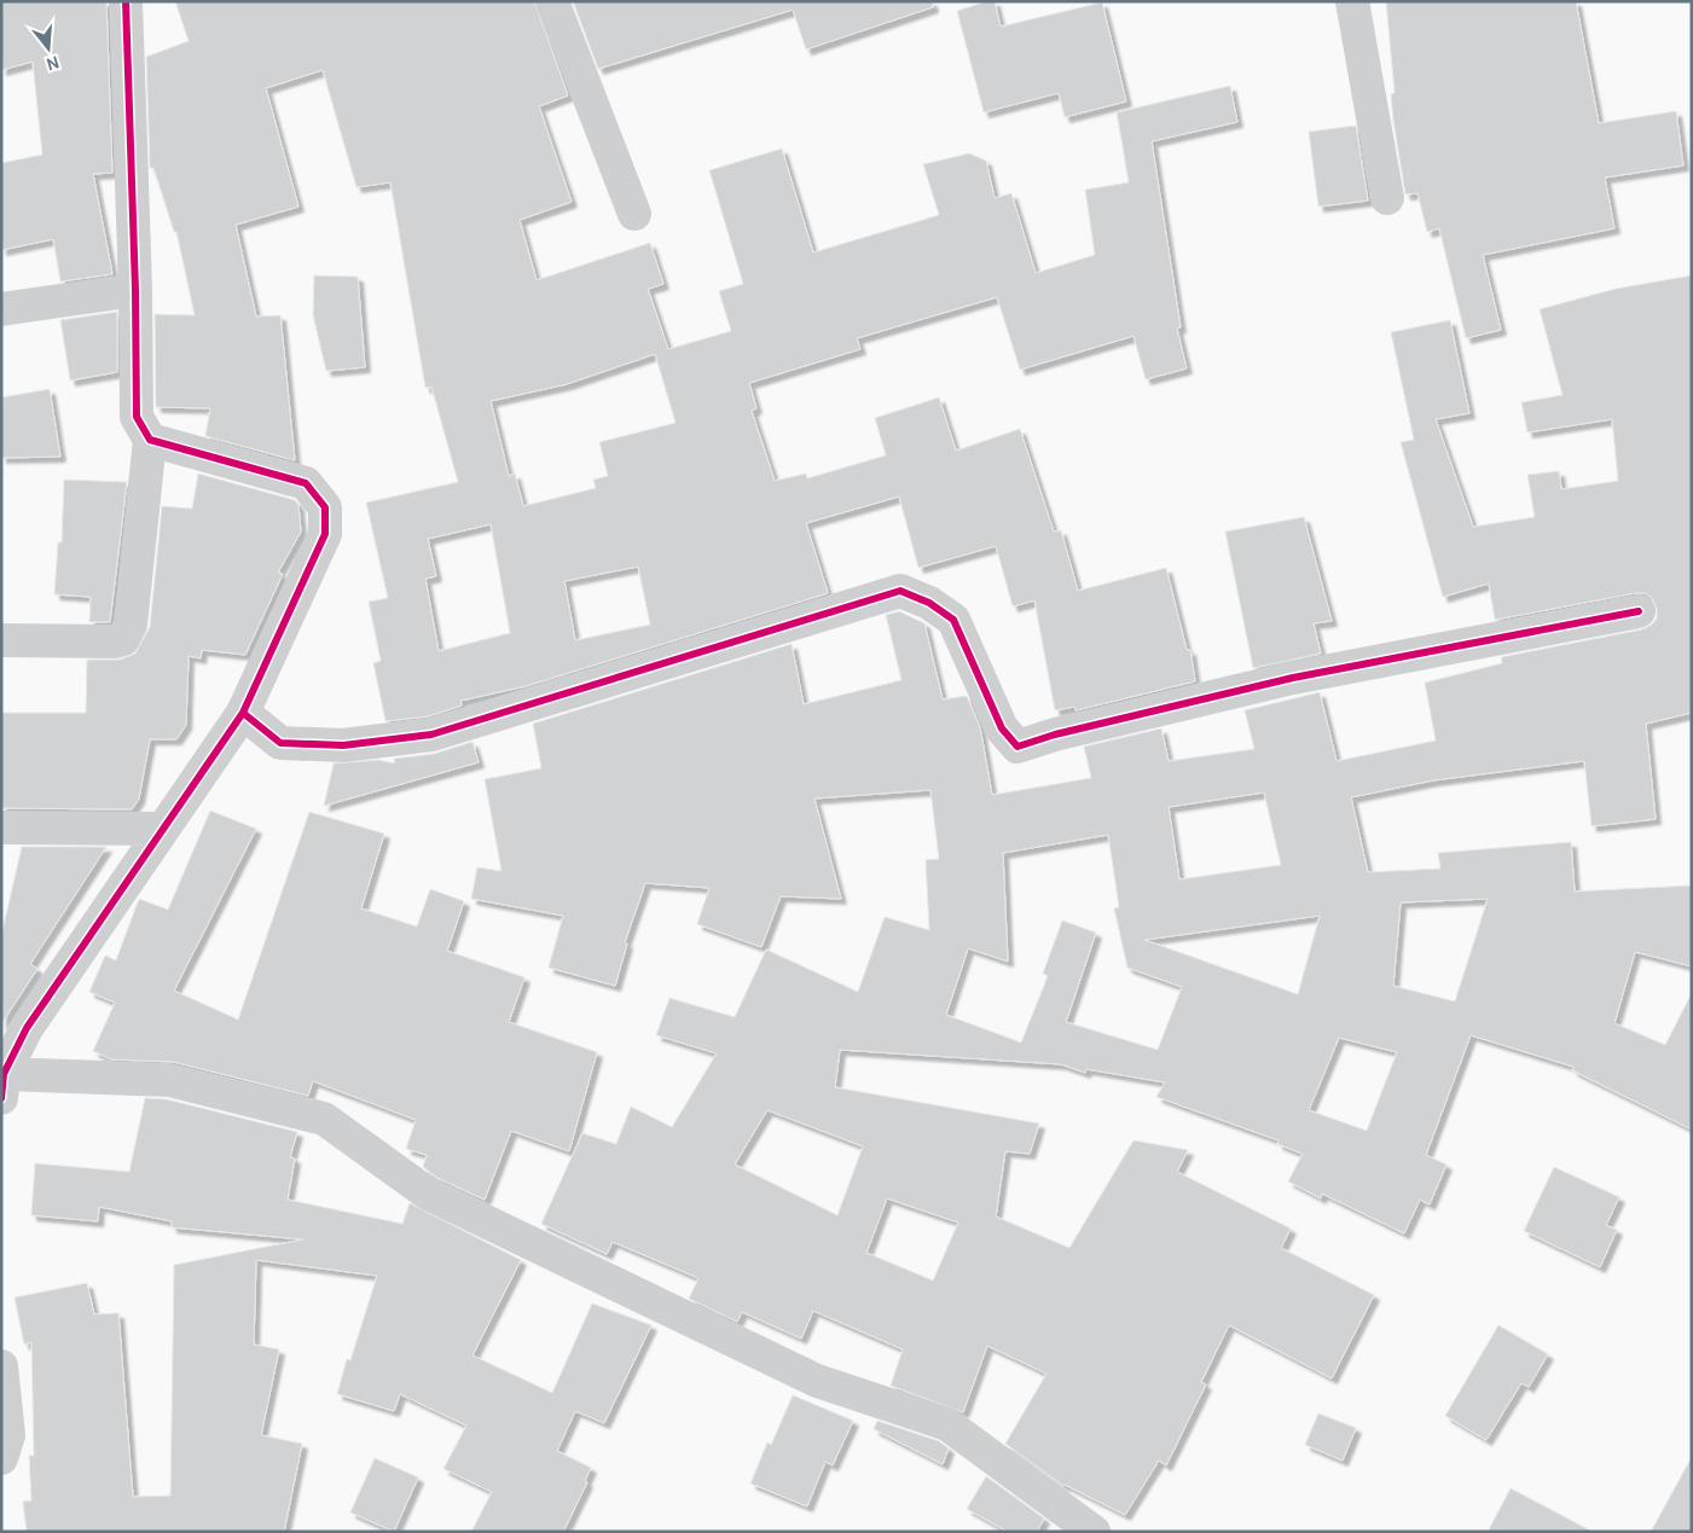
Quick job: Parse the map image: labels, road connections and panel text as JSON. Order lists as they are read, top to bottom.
{
  "north": "bottom"
}
